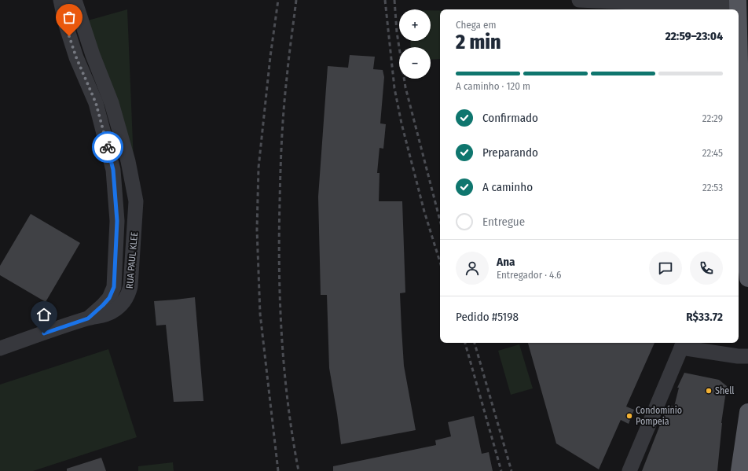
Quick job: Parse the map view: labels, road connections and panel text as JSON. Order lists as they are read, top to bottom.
{
  "streets": {
    "street": ["RUA PAUL KLEE"]
  },
  "places": ["Shell", "Condomínio Pompeia"],
  "page": {
    "map_buttons": ["+", "−"],
    "heading": ["2 min", "Chega em", "22:59–23:04"],
    "panel": [
      "Ana",
      "Entregador · 4.6",
      "Pedido #5198",
      "R$33.72"
    ],
    "bar": "A caminho · 120 m",
    "list": [
      ["Confirmado", "22:29"],
      ["Preparando", "22:45"],
      ["A caminho", "22:53"],
      "Entregue"
    ]
  }
}
